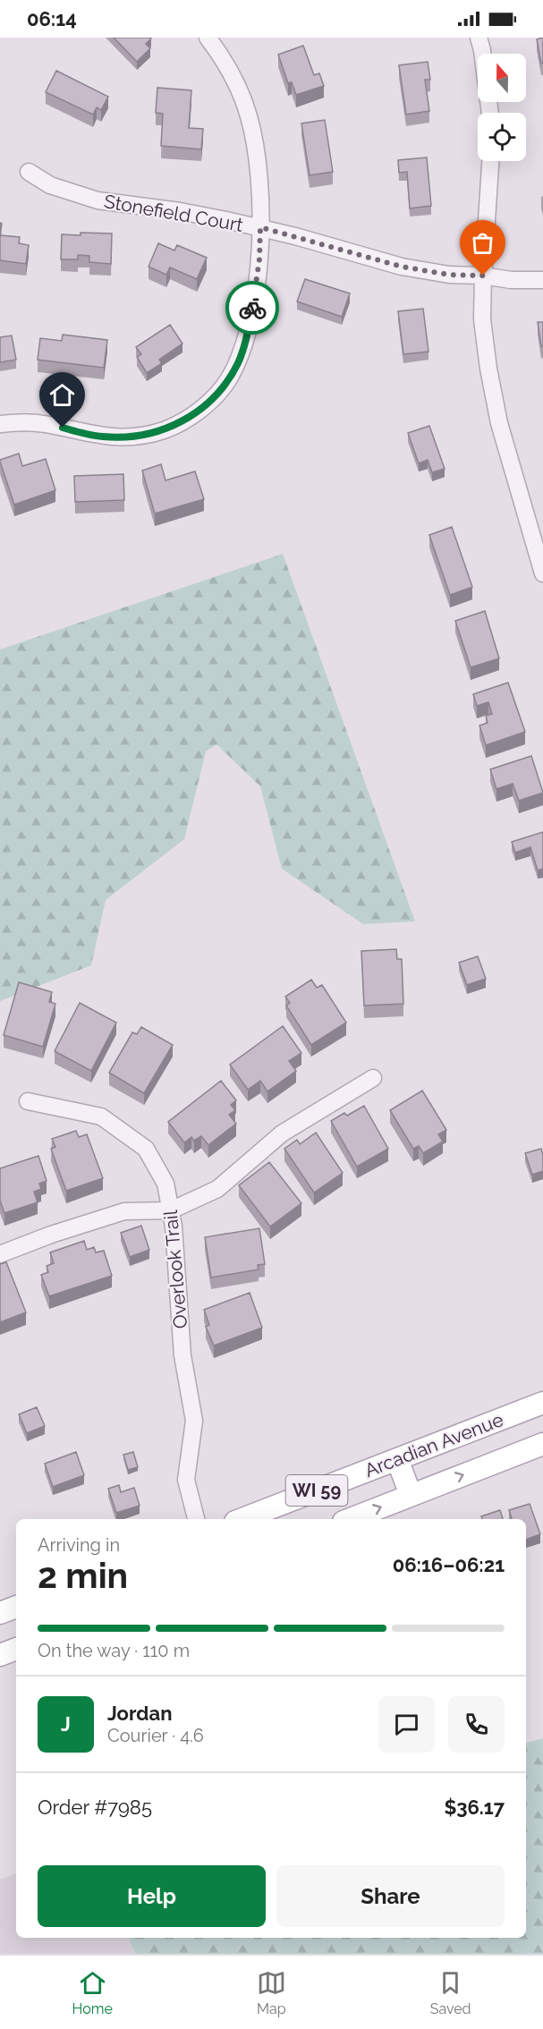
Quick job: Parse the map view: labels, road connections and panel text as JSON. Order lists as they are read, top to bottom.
{
  "streets": {
    "main road": ["Arcadian Avenue", "WI 59"],
    "street": ["Stonefield Court", "Overlook Trail"]
  },
  "north": "top",
  "page": {
    "status": "06:14",
    "heading": ["2 min", "Arriving in", "06:16–06:21"],
    "panel": [
      "Jordan",
      "Courier · 4.6",
      "Order #7985",
      "$36.17"
    ],
    "bar": "On the way · 110 m",
    "round": "J",
    "buttons": ["Help", "Share"],
    "tabs": ["Home", "Map", "Saved"]
  }
}
